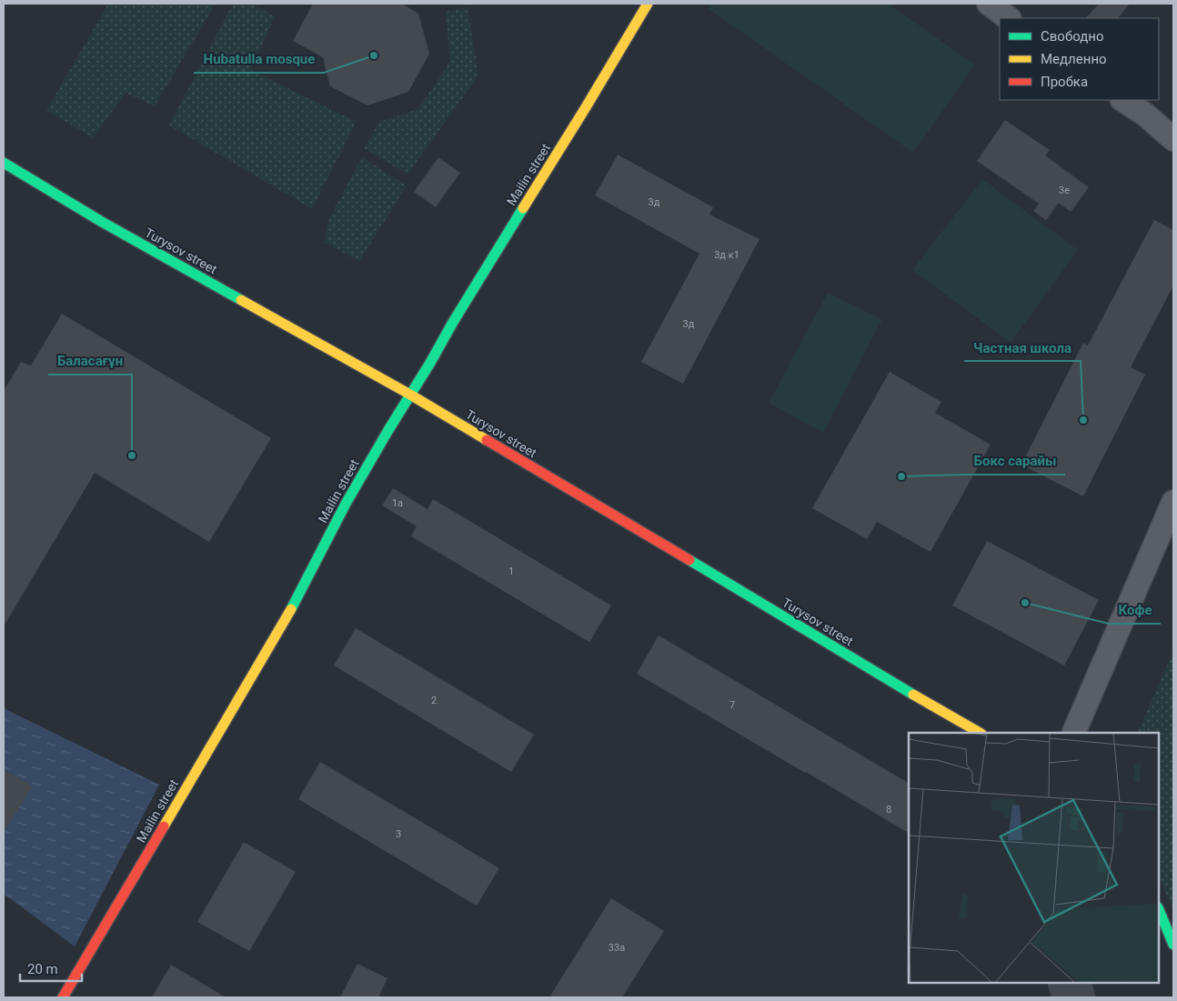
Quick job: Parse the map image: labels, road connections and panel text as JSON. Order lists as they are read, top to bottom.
{
  "streets": {
    "main road": ["Mailin street", "Turysov street"]
  },
  "crossings": [
    ["Mailin street", "Turysov street"]
  ],
  "places": [
    "Hubatulla mosque",
    "Частная школа",
    "Баласағұн",
    "Бокс сарайы",
    "Кофе"
  ],
  "house_numbers": [
    "3е",
    "3д",
    "3д к1",
    "3д",
    "1а",
    "1",
    "2",
    "7",
    "8",
    "3",
    "33а"
  ],
  "legend": ["Свободно", "Медленно", "Пробка"],
  "scale_bar": "20 m"
}
